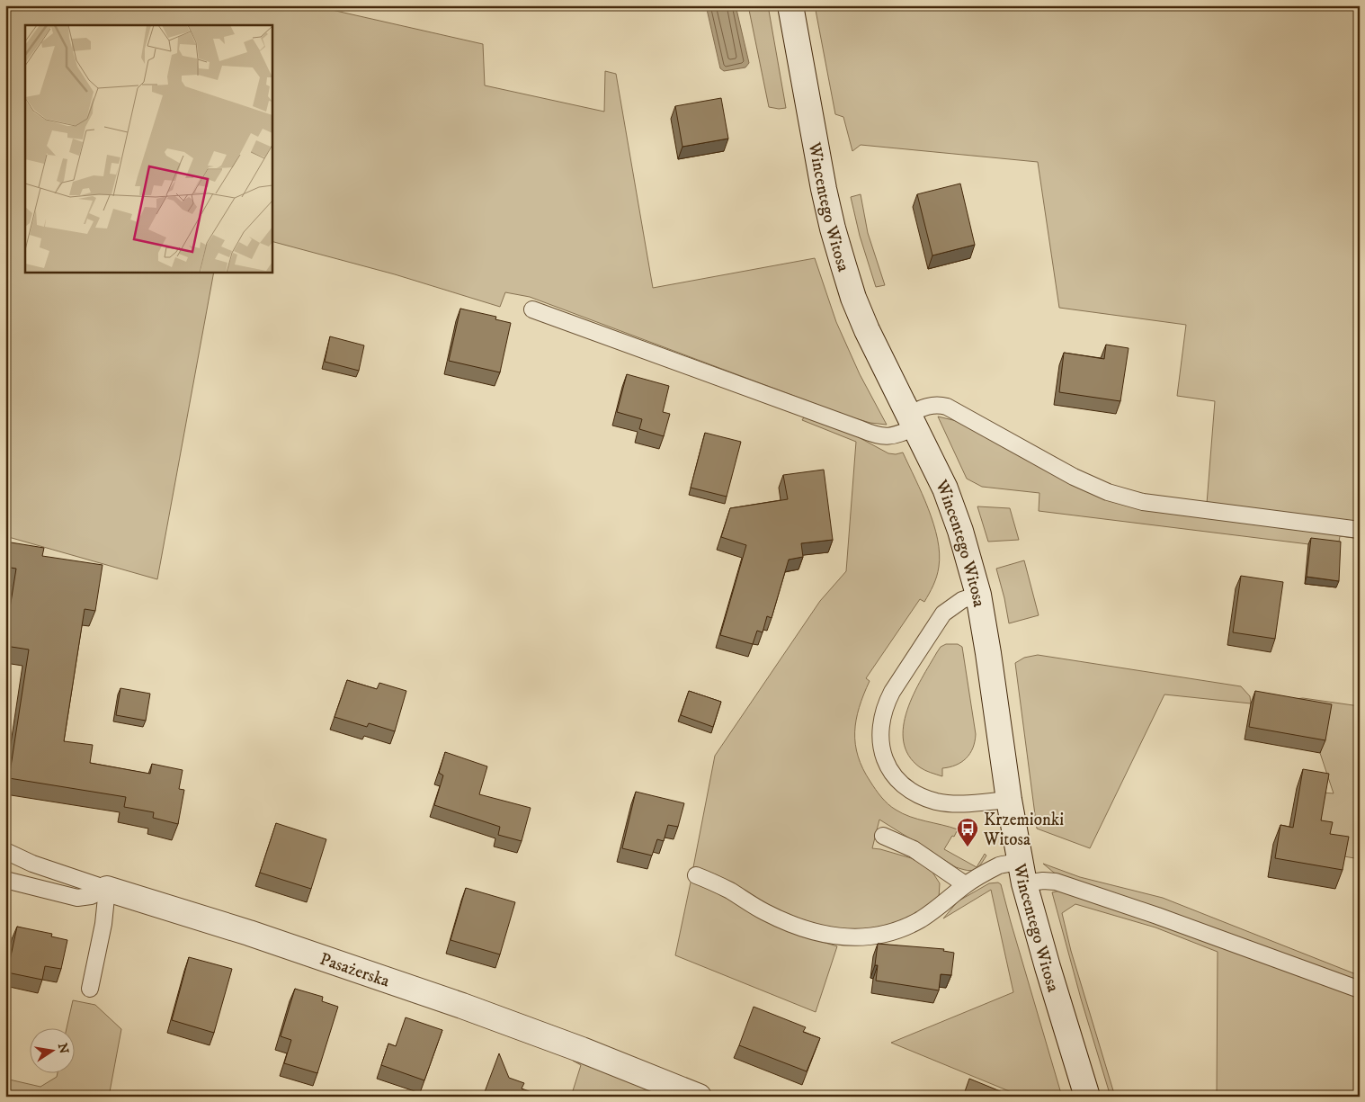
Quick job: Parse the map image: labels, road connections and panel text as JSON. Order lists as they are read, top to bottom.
{
  "streets": {
    "street": ["Wincentego Witosa", "Pasażerska"]
  },
  "places": {
    "bus stop": ["Krzemionki Witosa"]
  },
  "north": "right"
}
